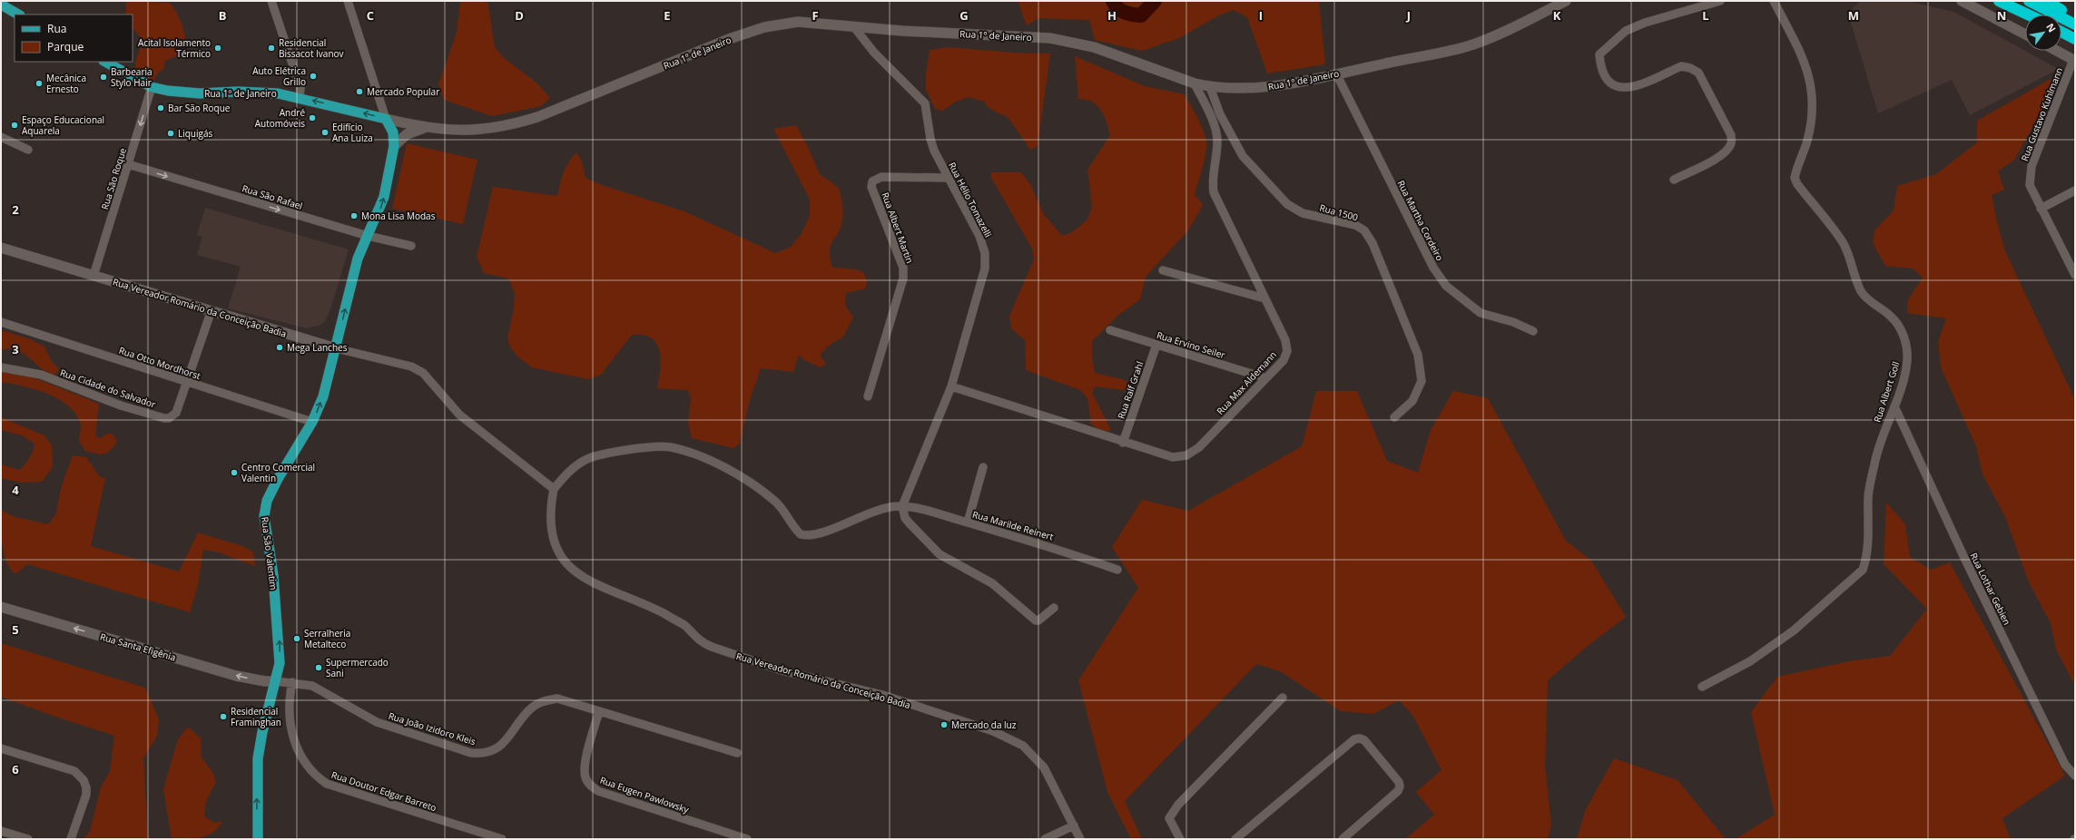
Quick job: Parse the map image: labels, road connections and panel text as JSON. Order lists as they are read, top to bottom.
{
  "streets": {
    "main road": ["Rua 1º de Janeiro", "Rua São Valentim"],
    "street": [
      "Rua Gustavo Kuhlmann",
      "Rua São Roque",
      "Rua São Rafael",
      "Rua Hélio Tomazelli",
      "Rua 1500",
      "Rua Martha Cordeiro",
      "Rua Albert Martin",
      "Rua Vereador Romário da Conceição Badia",
      "Rua Ervino Seiler",
      "Rua Otto Mordhorst",
      "Rua Max Aldemann",
      "Rua Cidade do Salvador",
      "Rua Ralf Grahl",
      "Rua Albert Goll",
      "Rua Marilde Reinert",
      "Rua Lothar Gebien",
      "Rua Santa Efigênia",
      "Rua João Izidoro Kleis",
      "Rua Doutor Edgar Barreto",
      "Rua Eugen Pawlowsky"
    ]
  },
  "crossings": [
    ["Rua 1º de Janeiro", "Rua São Roque"],
    ["Rua 1º de Janeiro", "Rua Hélio Tomazelli"],
    ["Rua 1º de Janeiro", "Rua 1500"],
    ["Rua 1º de Janeiro", "Rua Martha Cordeiro"],
    ["Rua 1º de Janeiro", "Rua Max Aldemann"],
    ["Rua 1º de Janeiro", "Rua São Valentim"],
    ["Rua São Roque", "Rua São Rafael"],
    ["Rua São Roque", "Rua Vereador Romário da Conceição Badia"],
    ["Rua São Rafael", "Rua São Valentim"],
    ["Rua Hélio Tomazelli", "Rua Albert Martin"],
    ["Rua Hélio Tomazelli", "Rua Max Aldemann"],
    ["Rua Hélio Tomazelli", "Rua Marilde Reinert"],
    ["Rua Vereador Romário da Conceição Badia", "Rua Cidade do Salvador"],
    ["Rua Vereador Romário da Conceição Badia", "Rua Marilde Reinert"],
    ["Rua Vereador Romário da Conceição Badia", "Rua São Valentim"],
    ["Rua Ervino Seiler", "Rua Max Aldemann"],
    ["Rua Ervino Seiler", "Rua Ralf Grahl"],
    ["Rua Otto Mordhorst", "Rua Cidade do Salvador"],
    ["Rua Otto Mordhorst", "Rua São Valentim"],
    ["Rua Max Aldemann", "Rua Ralf Grahl"],
    ["Rua Albert Goll", "Rua Lothar Gebien"],
    ["Rua São Valentim", "Rua Santa Efigênia"],
    ["Rua São Valentim", "Rua João Izidoro Kleis"],
    ["Rua Santa Efigênia", "Rua João Izidoro Kleis"],
    ["Rua João Izidoro Kleis", "Rua Doutor Edgar Barreto"],
    ["Rua João Izidoro Kleis", "Rua Eugen Pawlowsky"]
  ],
  "one_way": [
    "Rua São Roque",
    "Rua São Rafael",
    "Rua São Valentim",
    "Rua Santa Efigênia"
  ],
  "places": [
    "Acital Isolamento Térmico",
    "Residencial Bissacot Ivanov",
    "Auto Elétrica Grillo",
    "Barbearia Stylo Hair",
    "Mecânica Ernesto",
    "Mercado Popular",
    "Bar São Roque",
    "André Automóveis",
    "Espaço Educacional Aquarela",
    "Edifício Ana Luiza",
    "Liquigás",
    "Mona Lisa Modas",
    "Mega Lanches",
    "Centro Comercial Valentin",
    "Serralheria Metalteco",
    "Supermercado Sani",
    "Residencial Framinghan",
    "Mercado da luz"
  ],
  "legend": ["Rua", "Parque"],
  "north": "top right",
  "grid": {
    "columns": [
      "B",
      "C",
      "D",
      "E",
      "F",
      "G",
      "H",
      "I",
      "J",
      "K",
      "L",
      "M",
      "N"
    ],
    "rows": [
      "2",
      "3",
      "4",
      "5",
      "6"
    ]
  }
}
